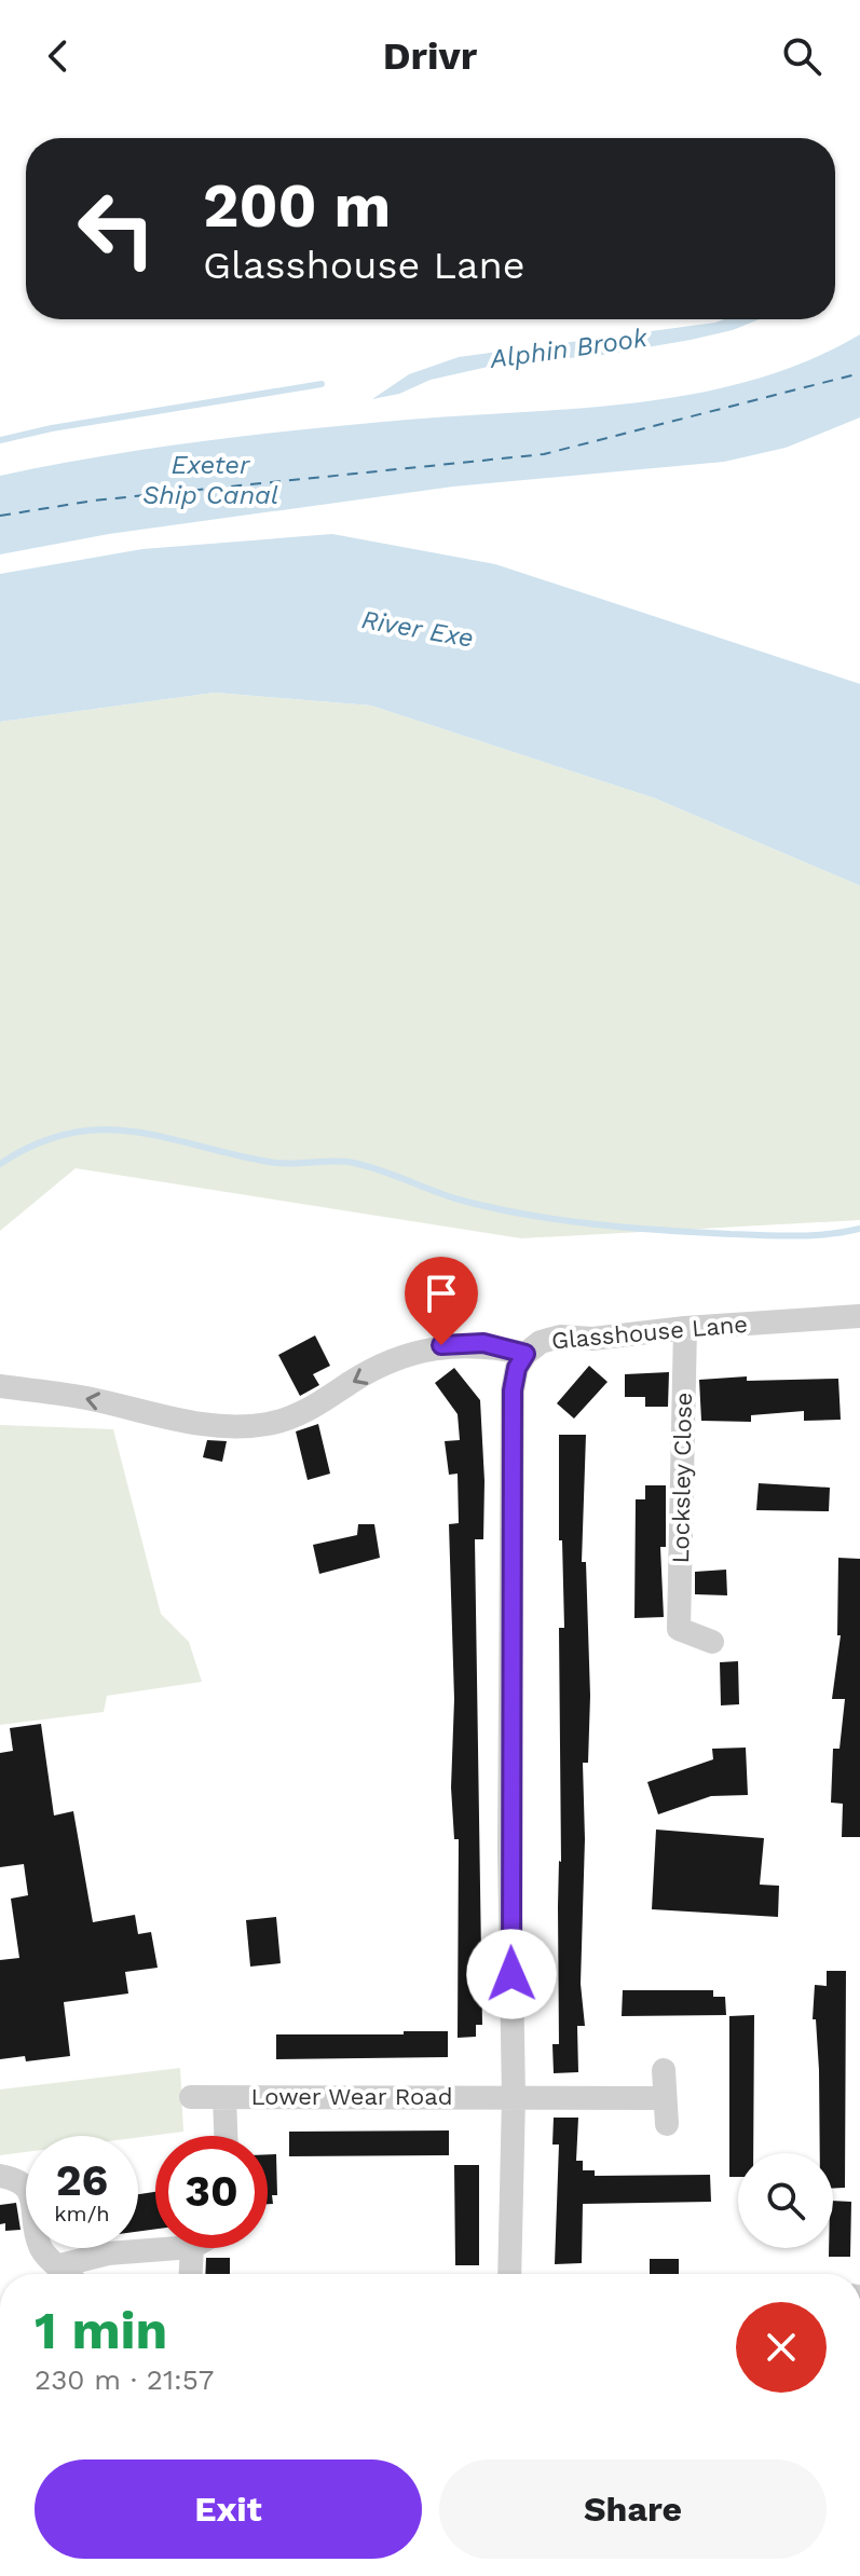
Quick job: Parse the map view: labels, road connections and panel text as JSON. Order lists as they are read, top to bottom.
{
  "streets": {
    "street": ["Glasshouse Lane", "Locksley Close", "Lower Wear Road"]
  },
  "crossings": [
    ["Glasshouse Lane", "Locksley Close"]
  ],
  "one_way": ["Glasshouse Lane"],
  "water": ["Alphin Brook", "Exeter Ship Canal", "River Exe"],
  "page": {
    "header": "Drivr",
    "turn": ["200 m", "Glasshouse Lane"],
    "speed": "26 km/h",
    "limit": "30",
    "heading": ["1 min", "230 m · 21:57"],
    "buttons": ["Exit", "Share"]
  }
}
